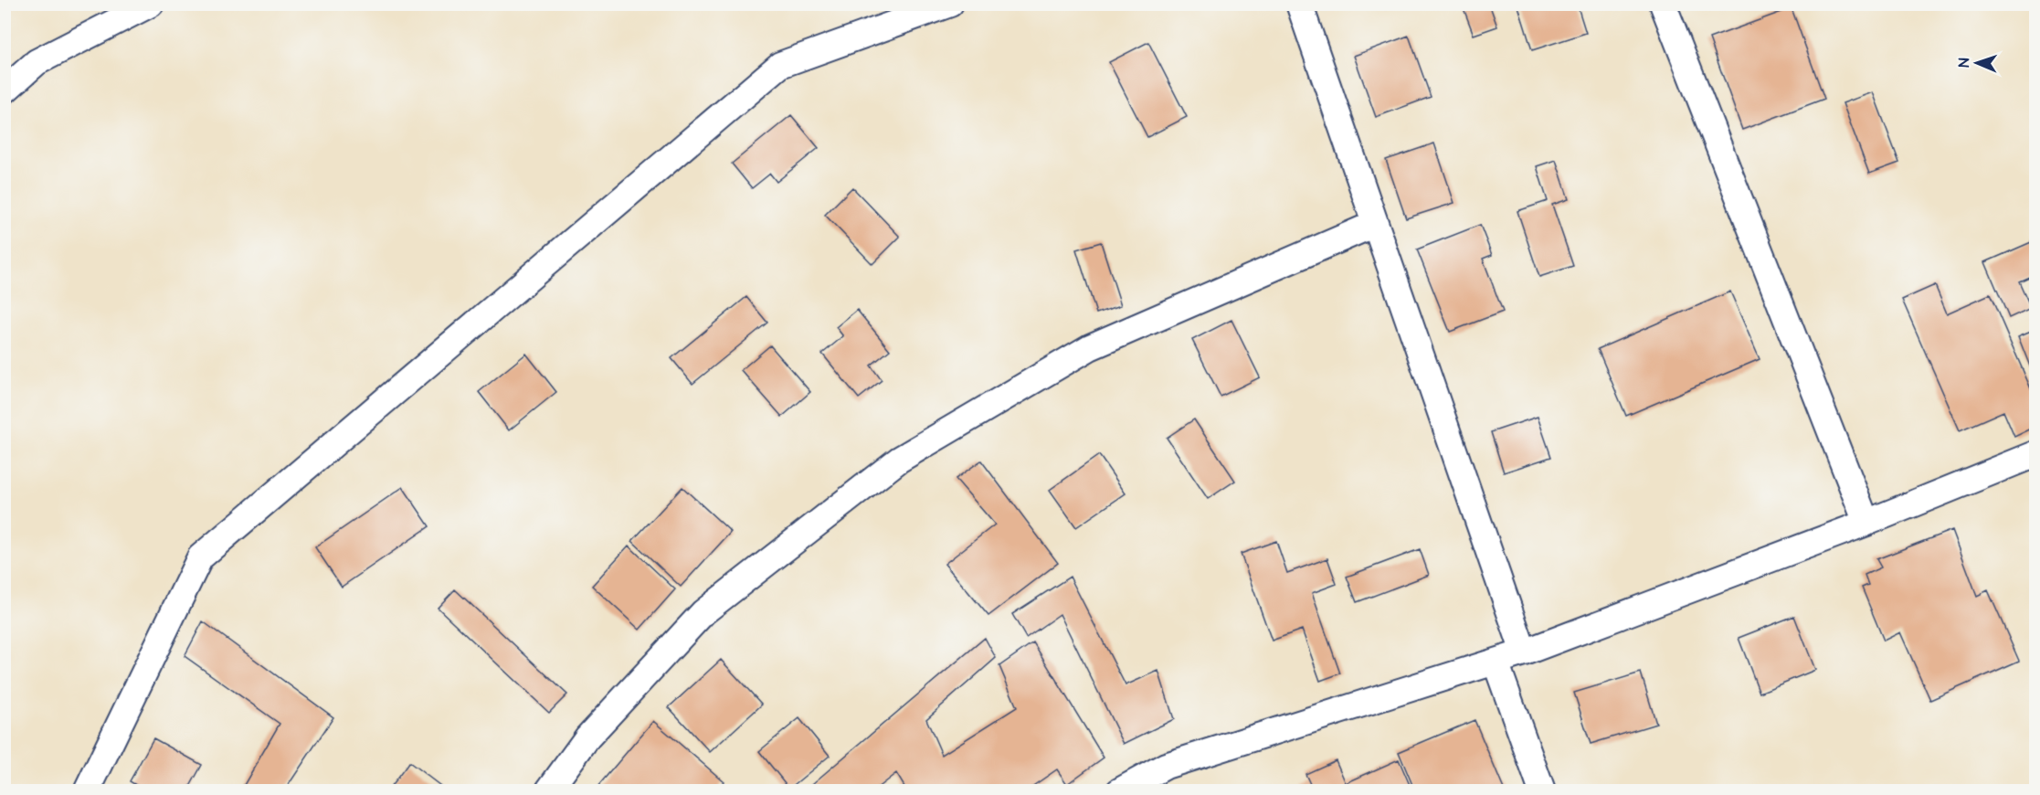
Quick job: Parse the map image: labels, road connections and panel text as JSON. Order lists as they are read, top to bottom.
{
  "north": "left"
}
